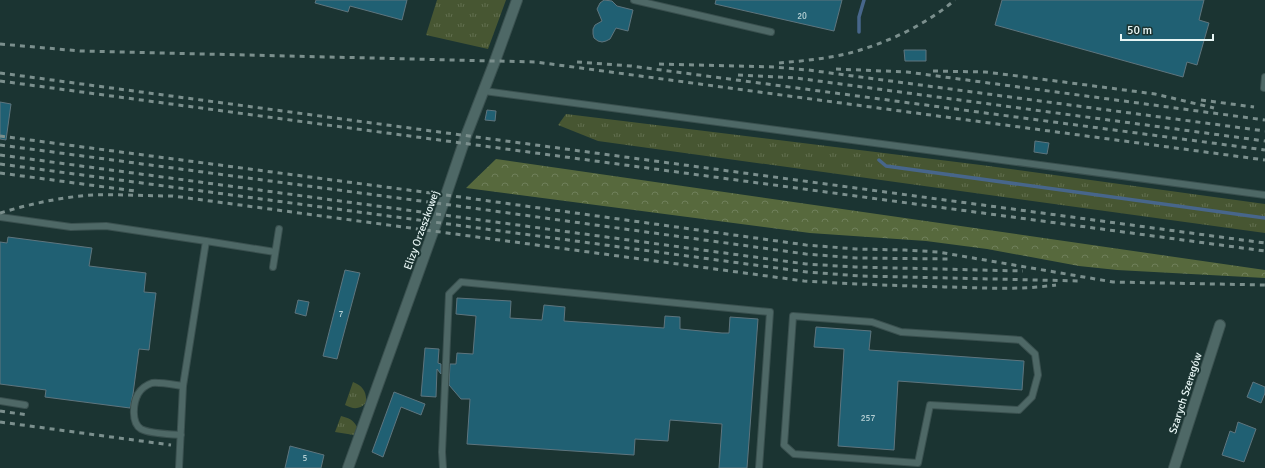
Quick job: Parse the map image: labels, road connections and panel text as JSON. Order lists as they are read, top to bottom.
{
  "streets": {
    "street": ["Elizy Orzeszkowej", "Szarych Szeregów"]
  },
  "house_numbers": [
    "20",
    "7",
    "257",
    "5"
  ],
  "scale_bar": "50 m"
}
